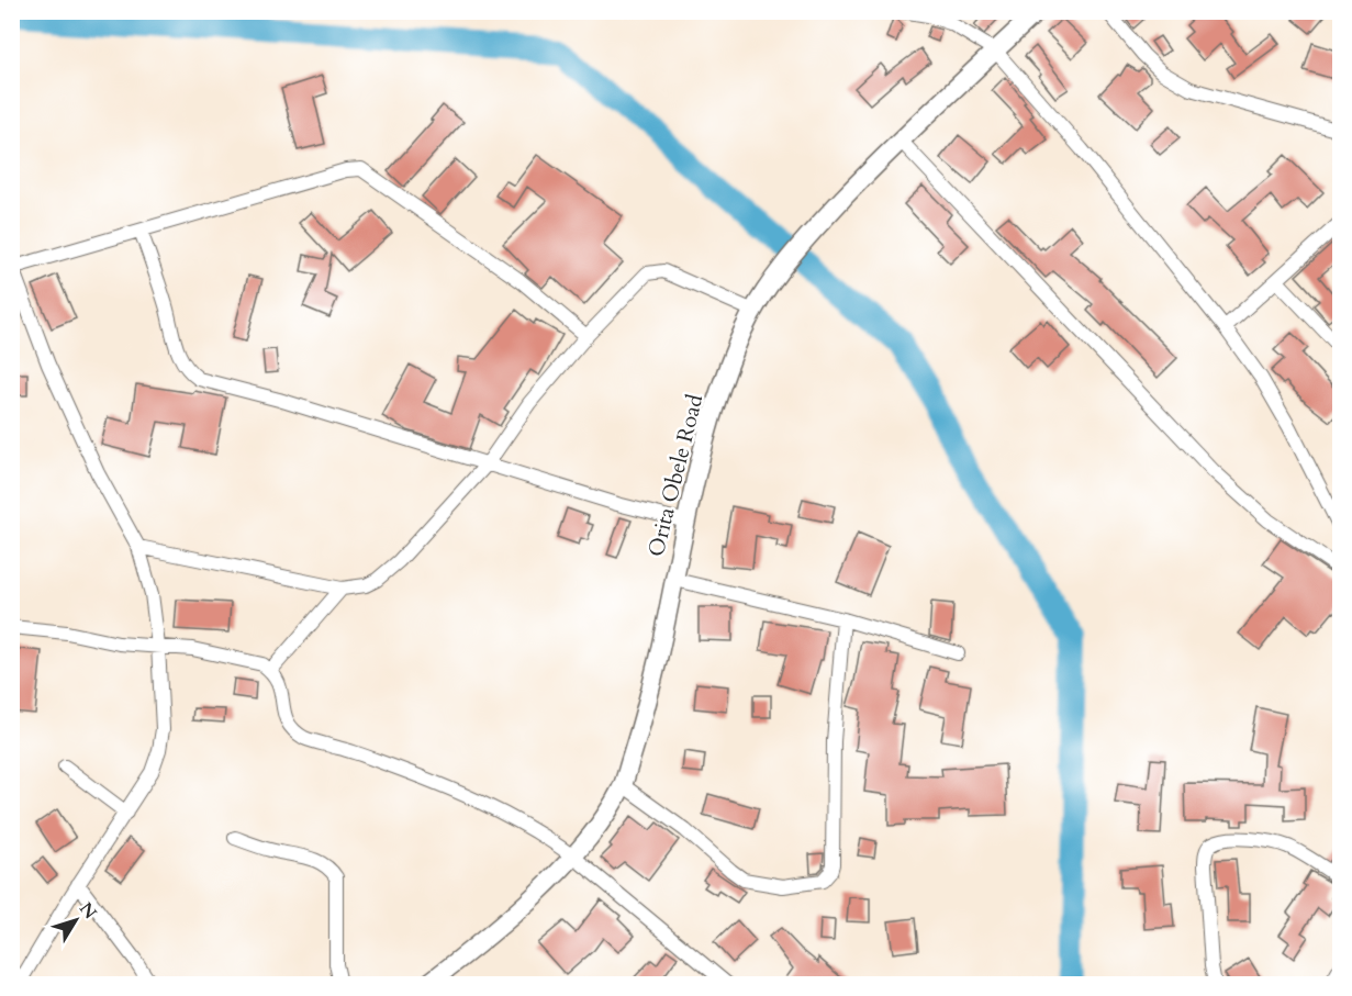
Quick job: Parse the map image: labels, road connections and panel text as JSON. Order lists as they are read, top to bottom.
{
  "streets": {
    "main road": ["Orita Obele Road"]
  },
  "north": "top right"
}
